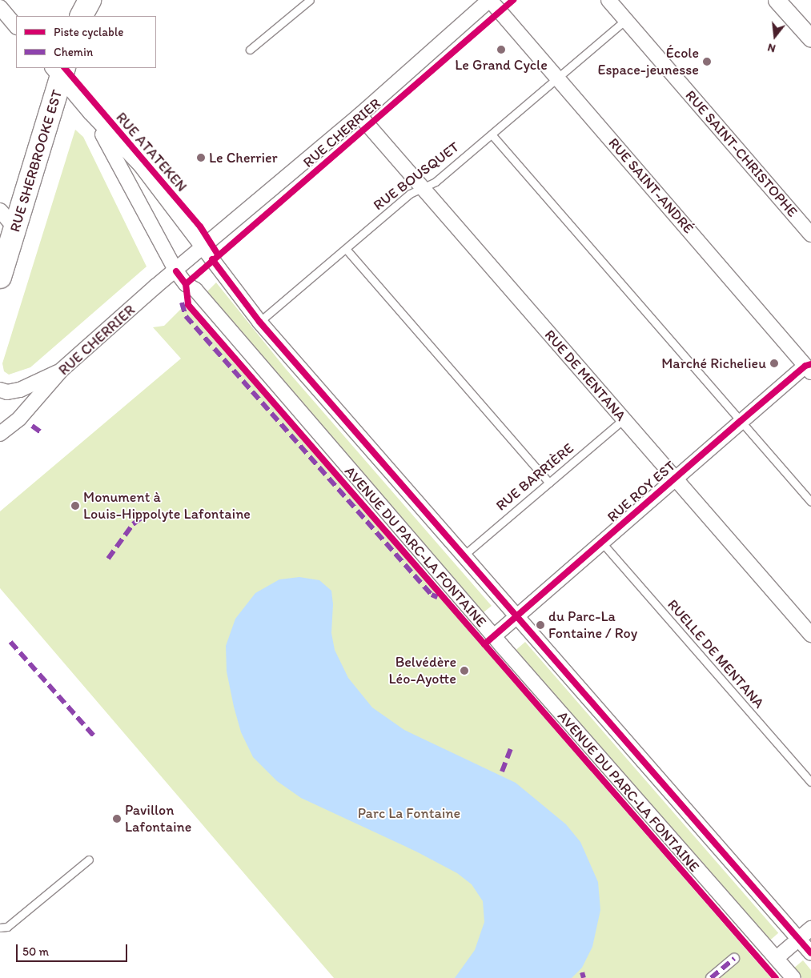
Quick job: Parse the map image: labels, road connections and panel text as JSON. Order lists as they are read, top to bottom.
{
  "streets": {
    "main road": ["RUE SHERBROOKE EST"],
    "street": [
      "RUE CHERRIER",
      "RUE SAINT-CHRISTOPHE",
      "RUE SAINT-ANDRÉ",
      "RUE DE MENTANA",
      "RUE ROY EST",
      "AVENUE DU PARC-LA FONTAINE"
    ],
    "lane": ["RUE BOUSQUET", "RUE BARRIÈRE", "RUELLE DE MENTANA"],
    "cycle path": ["RUE ATATEKEN"]
  },
  "crossings": [
    ["RUE CHERRIER", "RUE SAINT-ANDRÉ"],
    ["RUE CHERRIER", "RUE DE MENTANA"],
    ["RUE CHERRIER", "AVENUE DU PARC-LA FONTAINE"],
    ["RUE SAINT-CHRISTOPHE", "RUE BOUSQUET"],
    ["RUE SHERBROOKE EST", "AVENUE DU PARC-LA FONTAINE"],
    ["RUE BOUSQUET", "RUE SAINT-ANDRÉ"],
    ["RUE BOUSQUET", "RUE DE MENTANA"],
    ["RUE BOUSQUET", "AVENUE DU PARC-LA FONTAINE"],
    ["RUE SAINT-ANDRÉ", "RUE ROY EST"],
    ["RUE DE MENTANA", "RUE BARRIÈRE"],
    ["RUE DE MENTANA", "RUE ROY EST"],
    ["RUE BARRIÈRE", "AVENUE DU PARC-LA FONTAINE"],
    ["RUE ROY EST", "AVENUE DU PARC-LA FONTAINE"],
    ["RUE ROY EST", "RUELLE DE MENTANA"]
  ],
  "parks": ["Parc La Fontaine"],
  "places": [
    "Le Grand Cycle",
    "École Espace-jeunesse",
    "Le Cherrier",
    "Marché Richelieu",
    "Monument à Louis-Hippolyte Lafontaine",
    "du Parc-La Fontaine / Roy",
    "Belvédère Léo-Ayotte",
    "Pavillon Lafontaine"
  ],
  "legend": ["Piste cyclable", "Chemin"],
  "scale_bar": "50 m",
  "north": "bottom"
}
